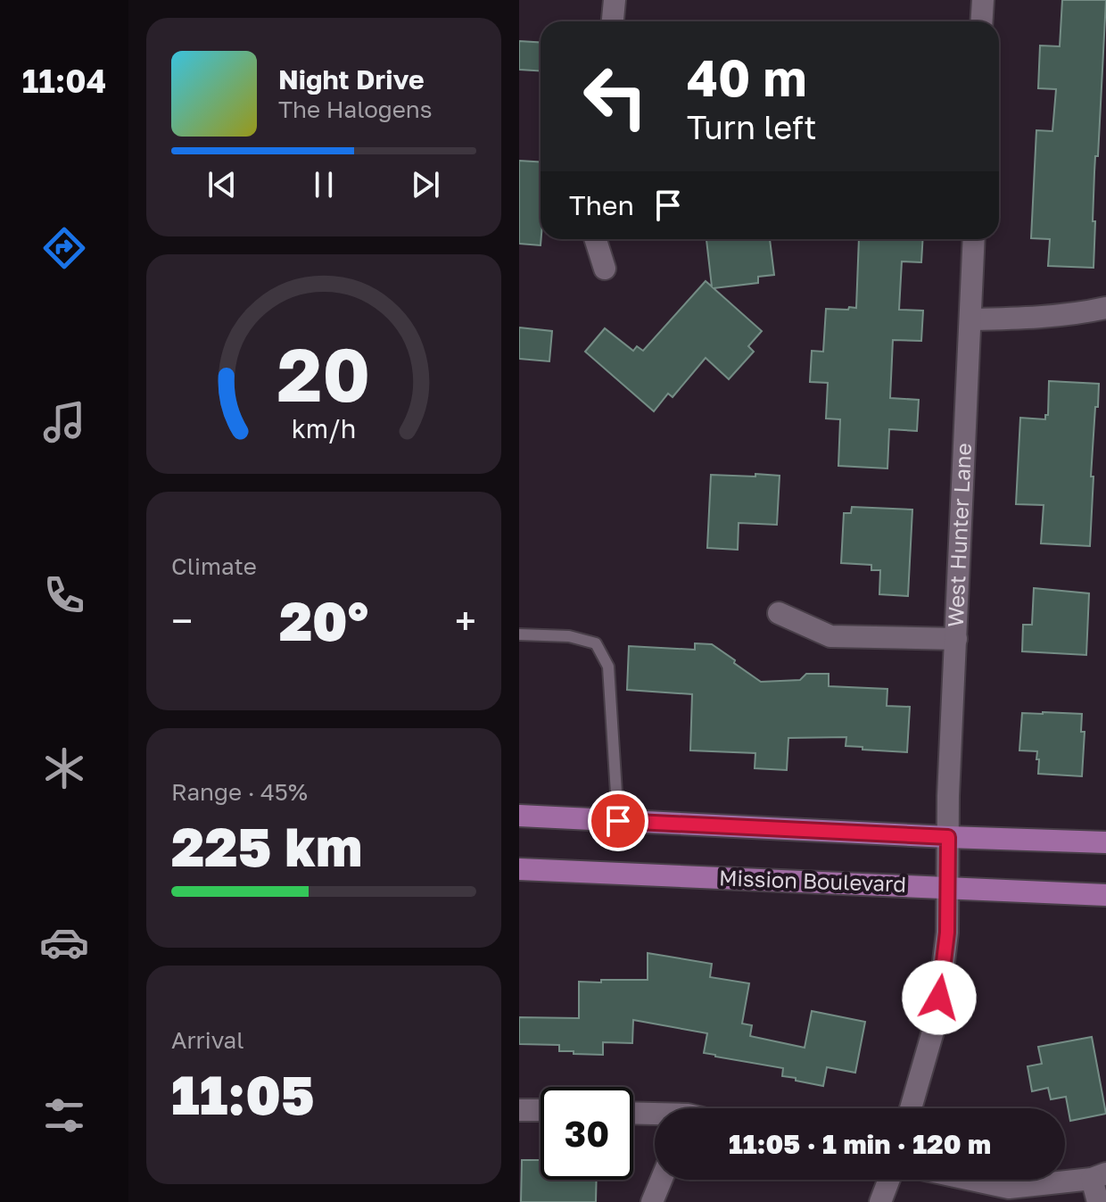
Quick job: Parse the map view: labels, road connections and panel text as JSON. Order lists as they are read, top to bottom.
{
  "streets": {
    "main road": ["Mission Boulevard"],
    "street": ["West Hunter Lane"]
  },
  "crossings": [
    ["West Hunter Lane", "Mission Boulevard"]
  ],
  "page": {
    "tabs": "11:04",
    "turn": ["40 m", "Turn left"],
    "song": ["Night Drive", "The Halogens"],
    "then": "Then",
    "tile": [
      "Climate",
      ["Range · 45%", "225 km"],
      ["Arrival", "11:05"]
    ],
    "heat": ["−", "20°", "+"],
    "limit": "30",
    "trip": "11:05 · 1 min · 120 m",
    "gauge": ["20", "km/h"]
  }
}
